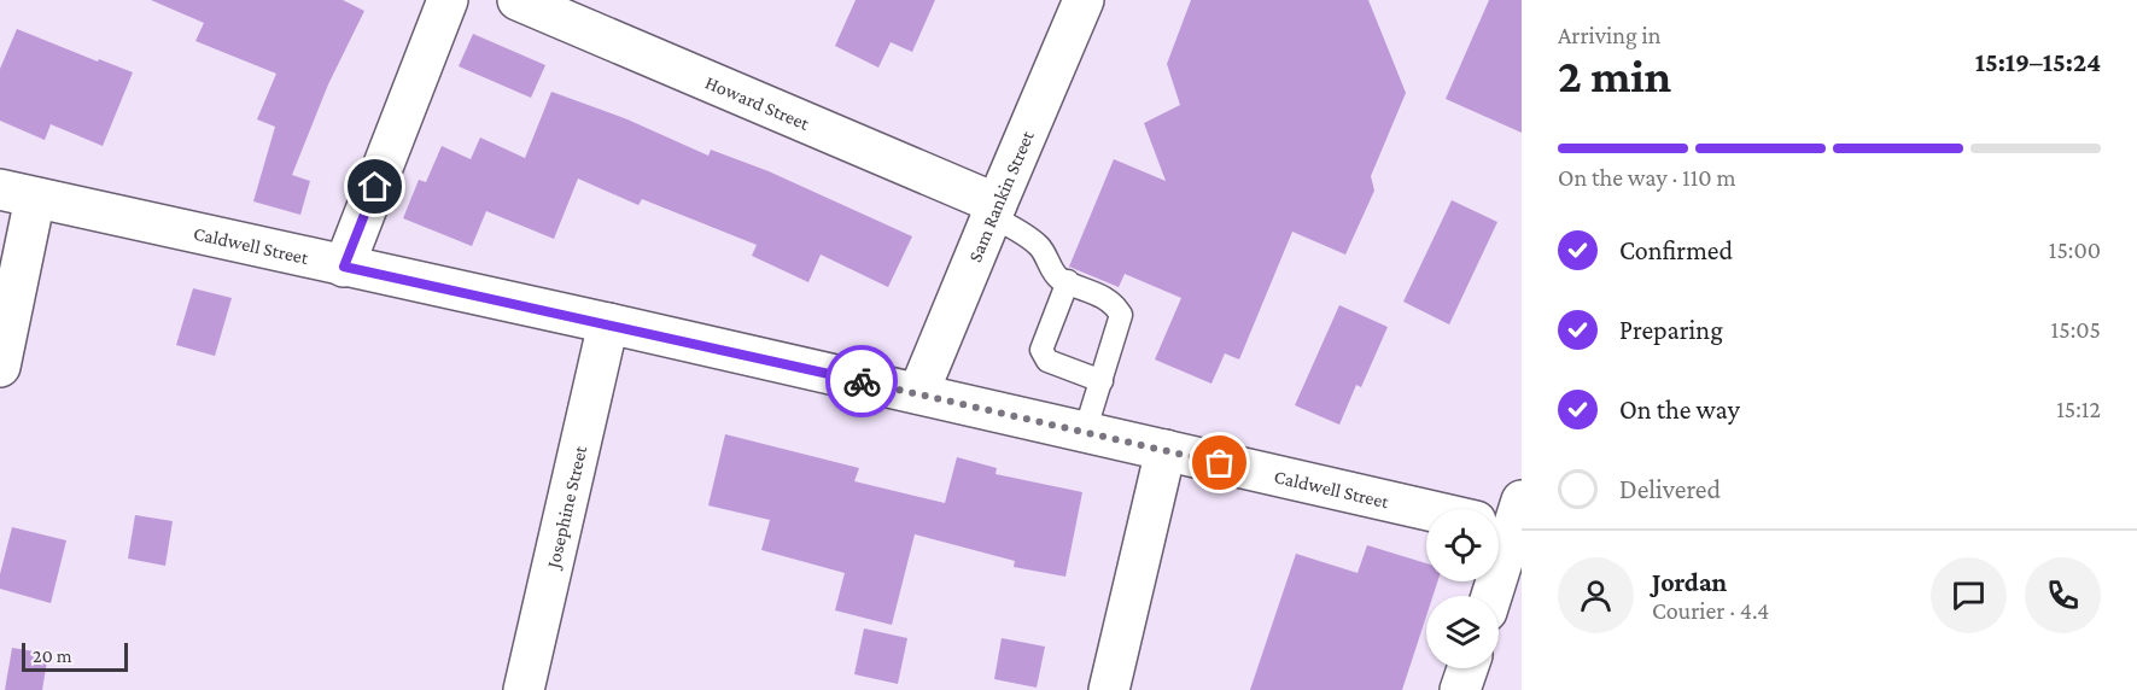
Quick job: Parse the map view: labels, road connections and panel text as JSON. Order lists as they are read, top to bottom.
{
  "streets": {
    "street": [
      "Howard Street",
      "Sam Rankin Street",
      "Caldwell Street",
      "Josephine Street"
    ]
  },
  "crossings": [
    ["Howard Street", "Sam Rankin Street"],
    ["Sam Rankin Street", "Caldwell Street"],
    ["Caldwell Street", "Josephine Street"]
  ],
  "scale_bar": "20 m",
  "page": {
    "heading": ["2 min", "Arriving in", "15:19–15:24"],
    "panel": ["Jordan", "Courier · 4.4"],
    "bar": "On the way · 110 m",
    "list": [
      ["Confirmed", "15:00"],
      ["Preparing", "15:05"],
      ["On the way", "15:12"],
      "Delivered"
    ],
    "scale": "20 m"
  }
}
